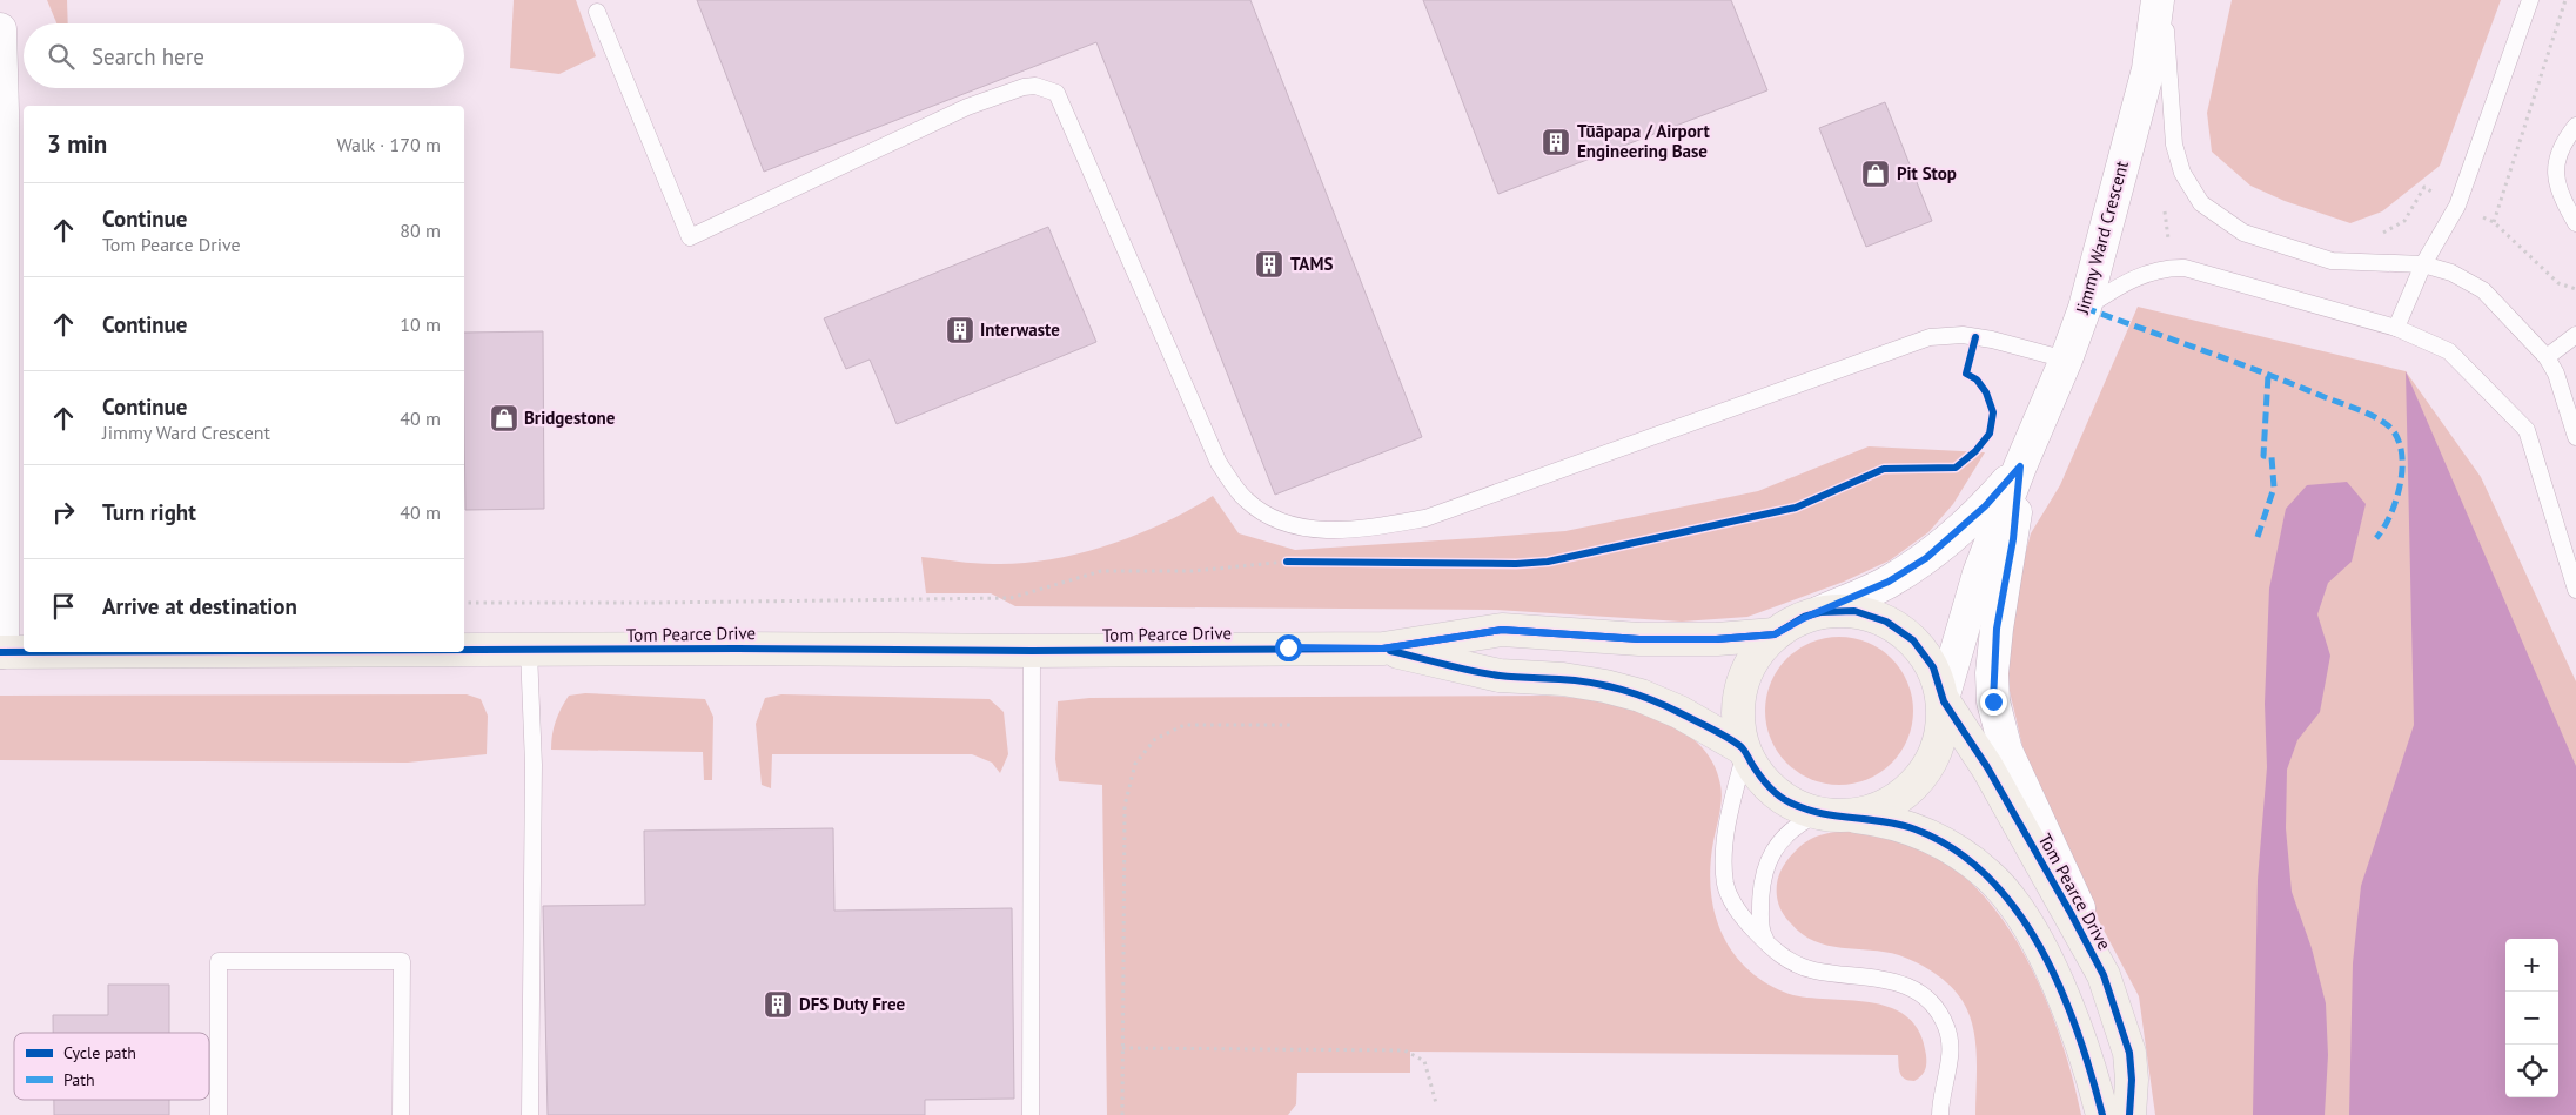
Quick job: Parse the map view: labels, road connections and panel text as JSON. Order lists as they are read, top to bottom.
{
  "streets": {
    "main road": ["Tom Pearce Drive"],
    "street": ["Jimmy Ward Crescent"]
  },
  "crossings": [
    ["Jimmy Ward Crescent", "Tom Pearce Drive"]
  ],
  "places": {
    "building": [
      "Tūāpapa / Airport Engineering Base",
      "TAMS",
      "Interwaste",
      "DFS Duty Free"
    ],
    "shop": ["Pit Stop", "Bridgestone"]
  },
  "legend": ["Cycle path", "Path"],
  "page": {
    "search": "Search here",
    "heading": ["3 min", "Walk · 170 m"],
    "list": [
      ["Continue", "Tom Pearce Drive", "80 m"],
      ["Continue", "10 m"],
      ["Continue", "Jimmy Ward Crescent", "40 m"],
      ["Turn right", "40 m"],
      "Arrive at destination"
    ],
    "map_buttons": ["+", "−"]
  }
}
